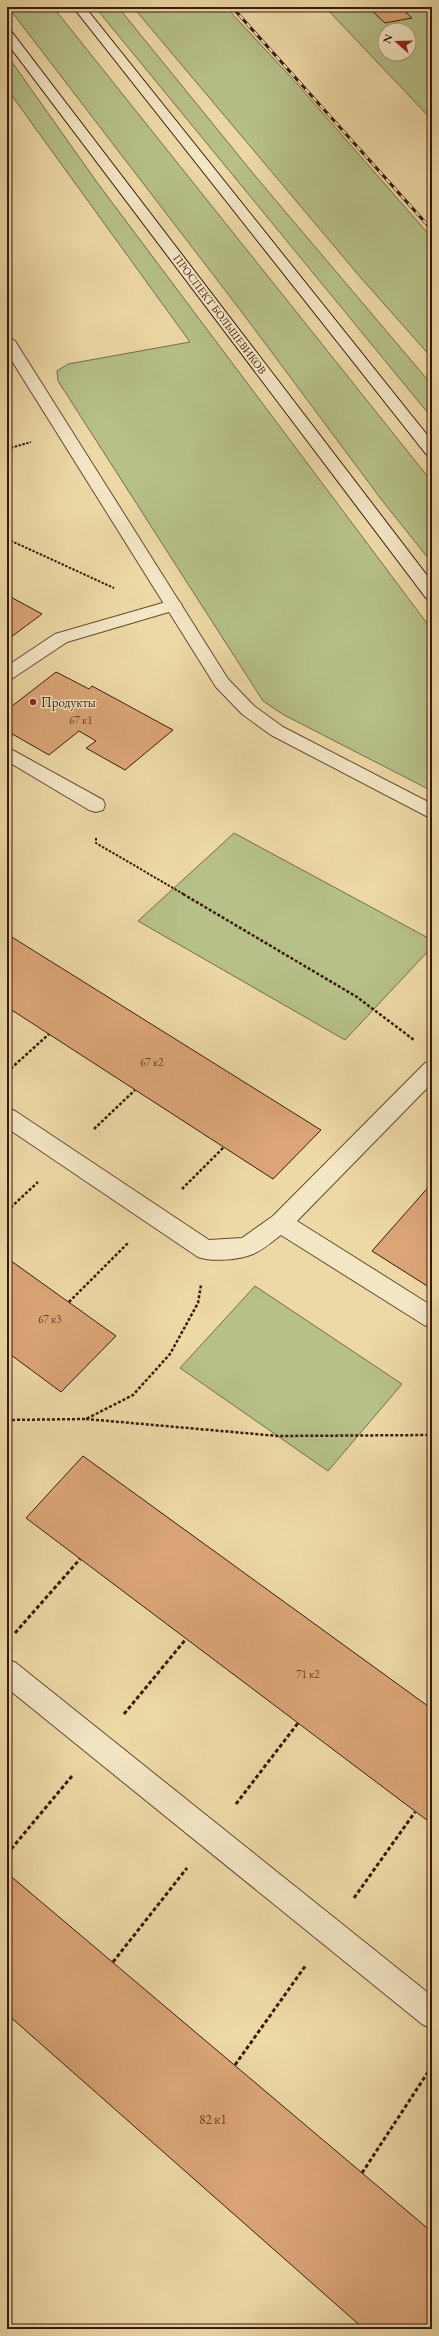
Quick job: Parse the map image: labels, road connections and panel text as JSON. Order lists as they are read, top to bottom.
{
  "streets": {
    "main road": ["ПРОСПЕКТ БОЛЬШЕВИКОВ"]
  },
  "places": ["Продукты"],
  "house_numbers": [
    "67 к1",
    "67 к2",
    "67 к3",
    "71 к2",
    "82 к1"
  ],
  "north": "left"
}
